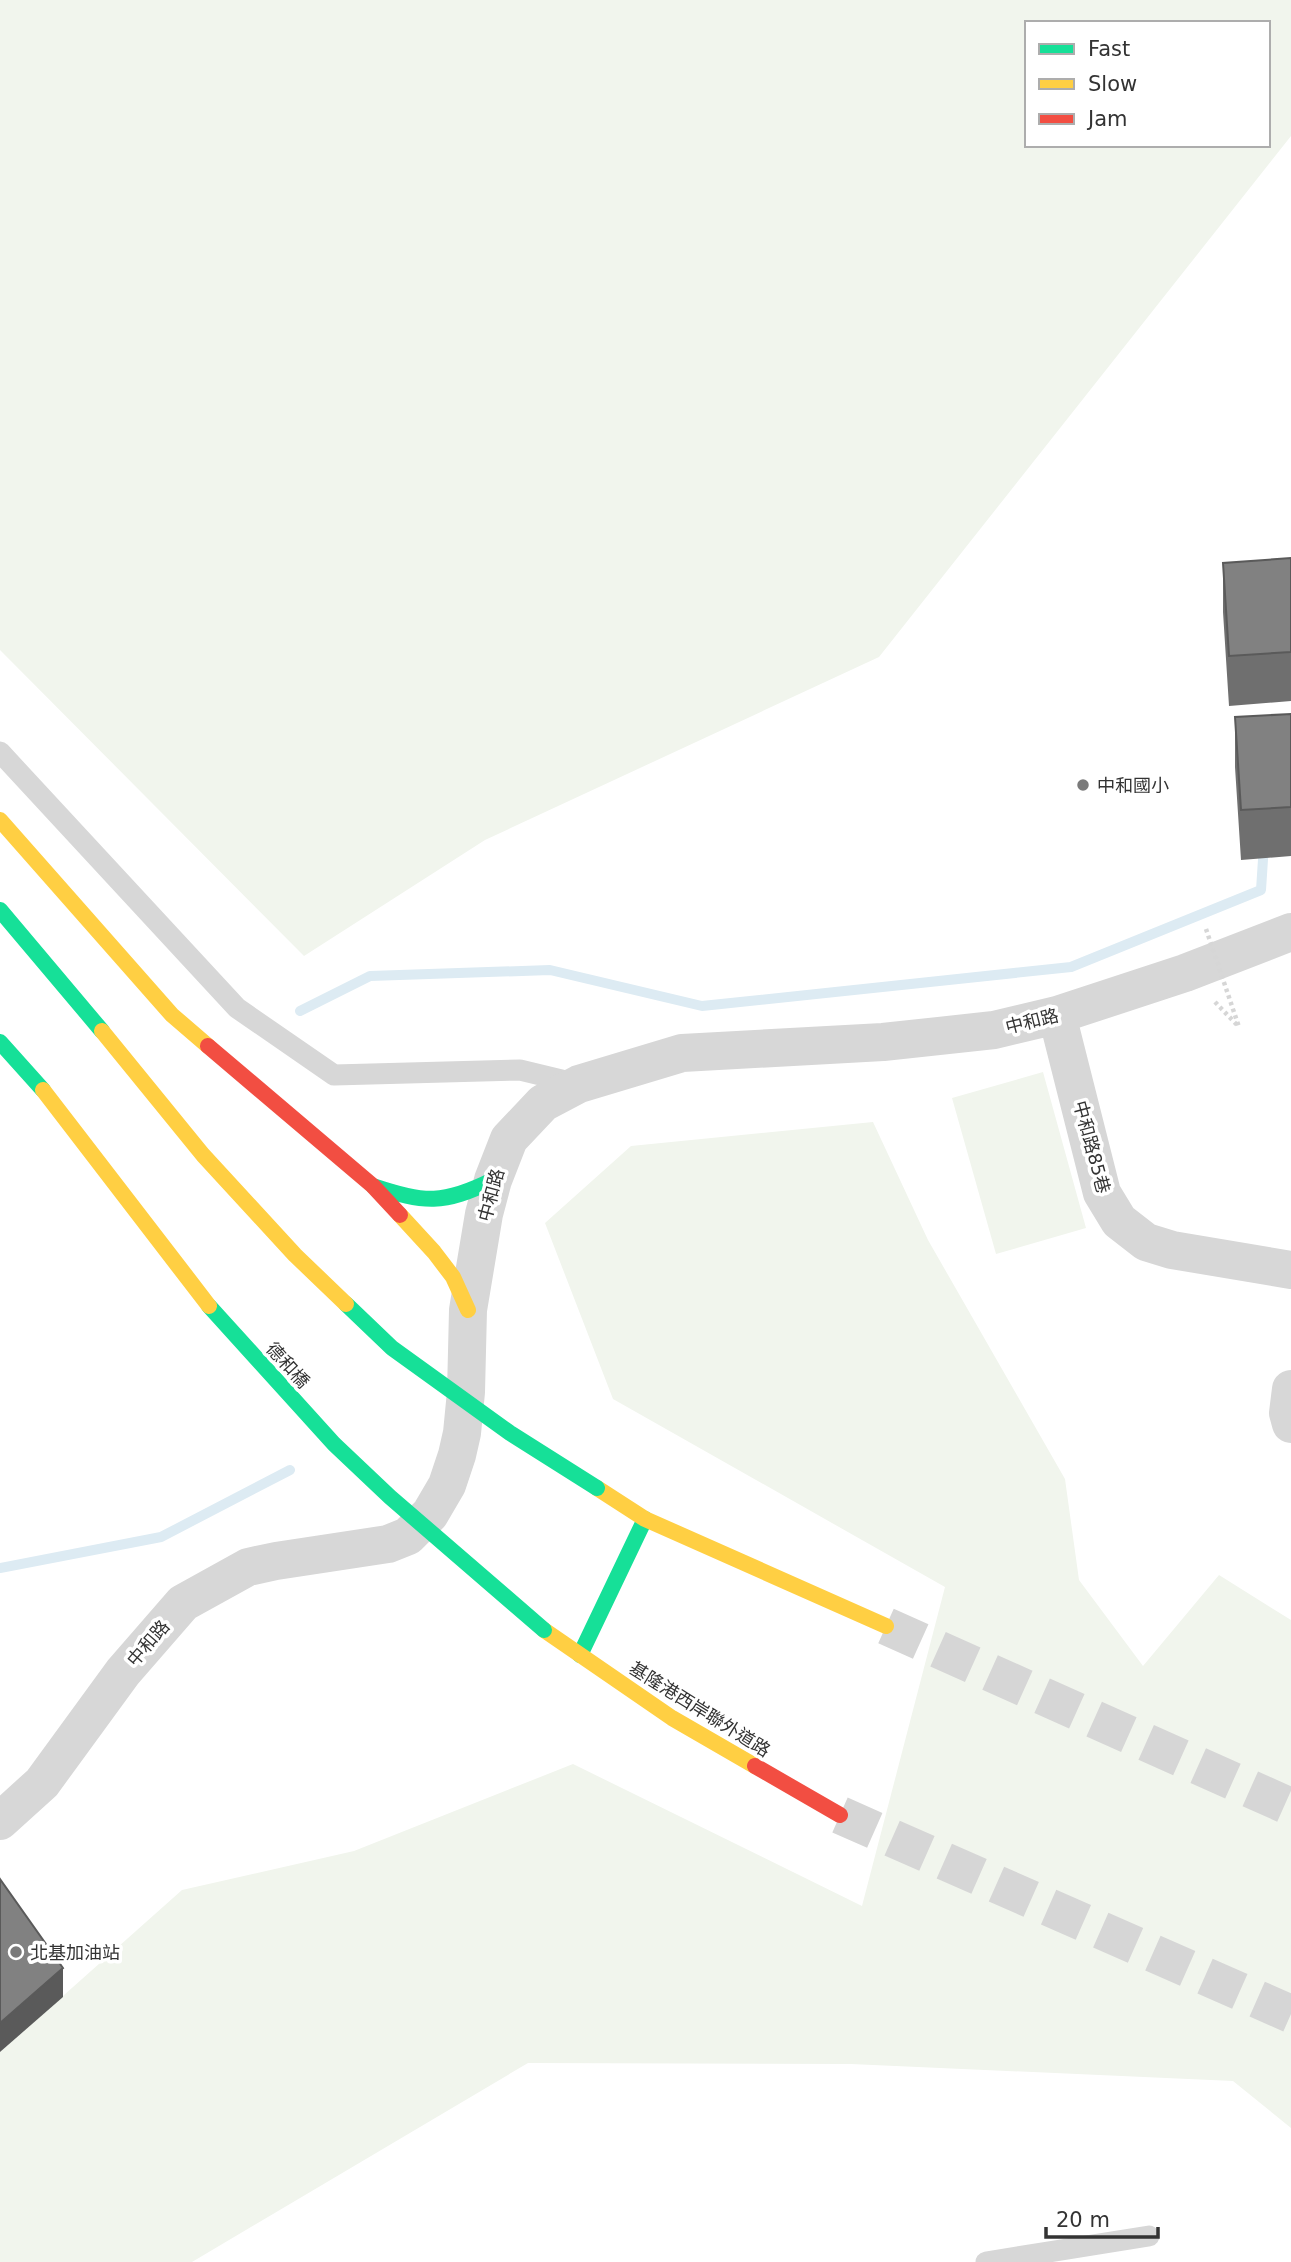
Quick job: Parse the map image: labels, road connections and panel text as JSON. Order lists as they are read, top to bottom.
{
  "streets": {
    "main road": ["德和橋", "基隆港西岸聯外道路"],
    "street": ["中和路", "中和路85巷"]
  },
  "crossings": [
    ["中和路", "中和路85巷"],
    ["德和橋", "基隆港西岸聯外道路"]
  ],
  "places": ["中和國小", "北基加油站"],
  "legend": ["Fast", "Slow", "Jam"],
  "scale_bar": "20 m"
}
